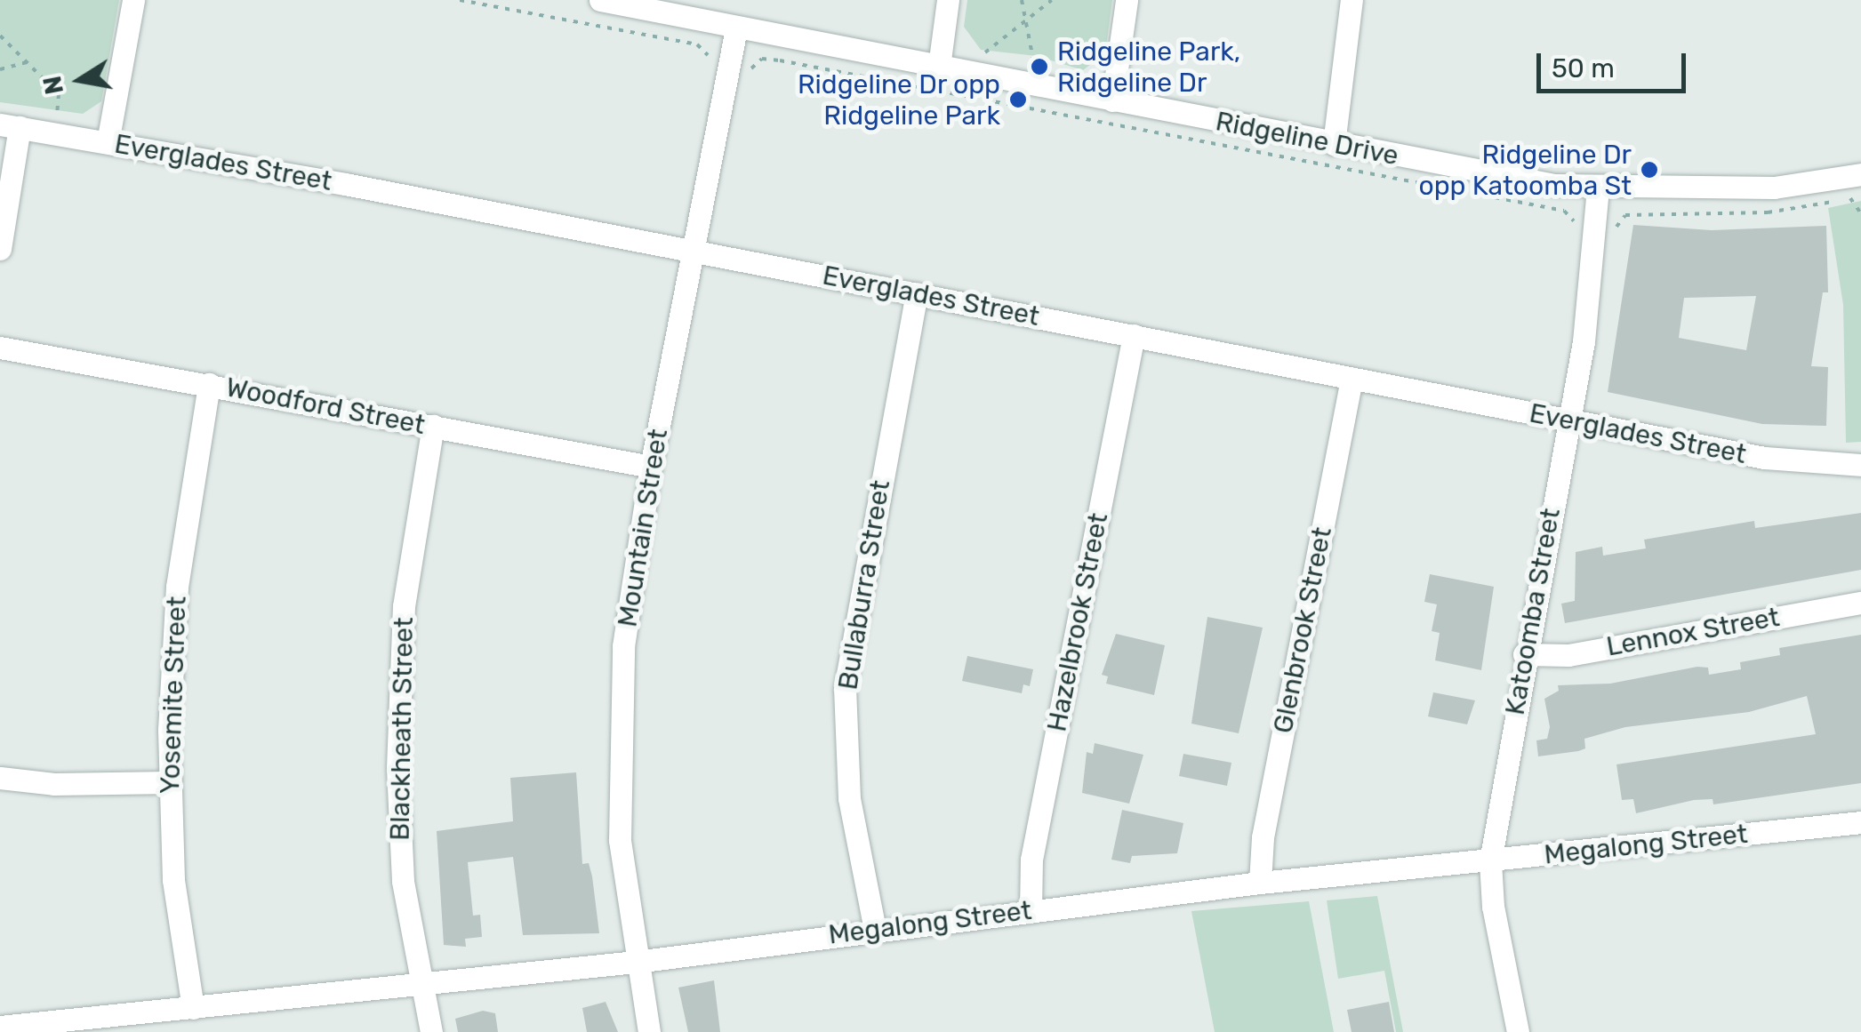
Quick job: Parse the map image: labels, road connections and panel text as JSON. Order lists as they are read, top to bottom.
{
  "streets": {
    "street": [
      "Ridgeline Drive",
      "Everglades Street",
      "Woodford Street",
      "Mountain Street",
      "Bullaburra Street",
      "Katoomba Street",
      "Hazelbrook Street",
      "Glenbrook Street",
      "Lennox Street",
      "Yosemite Street",
      "Blackheath Street",
      "Megalong Street"
    ]
  },
  "crossings": [
    ["Ridgeline Drive", "Mountain Street"],
    ["Ridgeline Drive", "Katoomba Street"],
    ["Everglades Street", "Mountain Street"],
    ["Everglades Street", "Bullaburra Street"],
    ["Everglades Street", "Katoomba Street"],
    ["Everglades Street", "Hazelbrook Street"],
    ["Everglades Street", "Glenbrook Street"],
    ["Woodford Street", "Mountain Street"],
    ["Woodford Street", "Yosemite Street"],
    ["Woodford Street", "Blackheath Street"],
    ["Mountain Street", "Megalong Street"],
    ["Bullaburra Street", "Megalong Street"],
    ["Katoomba Street", "Lennox Street"],
    ["Katoomba Street", "Megalong Street"],
    ["Hazelbrook Street", "Megalong Street"],
    ["Glenbrook Street", "Megalong Street"],
    ["Yosemite Street", "Megalong Street"],
    ["Blackheath Street", "Megalong Street"]
  ],
  "places": ["Ridgeline Park, Ridgeline Dr", "Ridgeline Dr opp Ridgeline Park", "Ridgeline Dr opp Katoomba St"],
  "scale_bar": "50 m",
  "north": "left"
}
